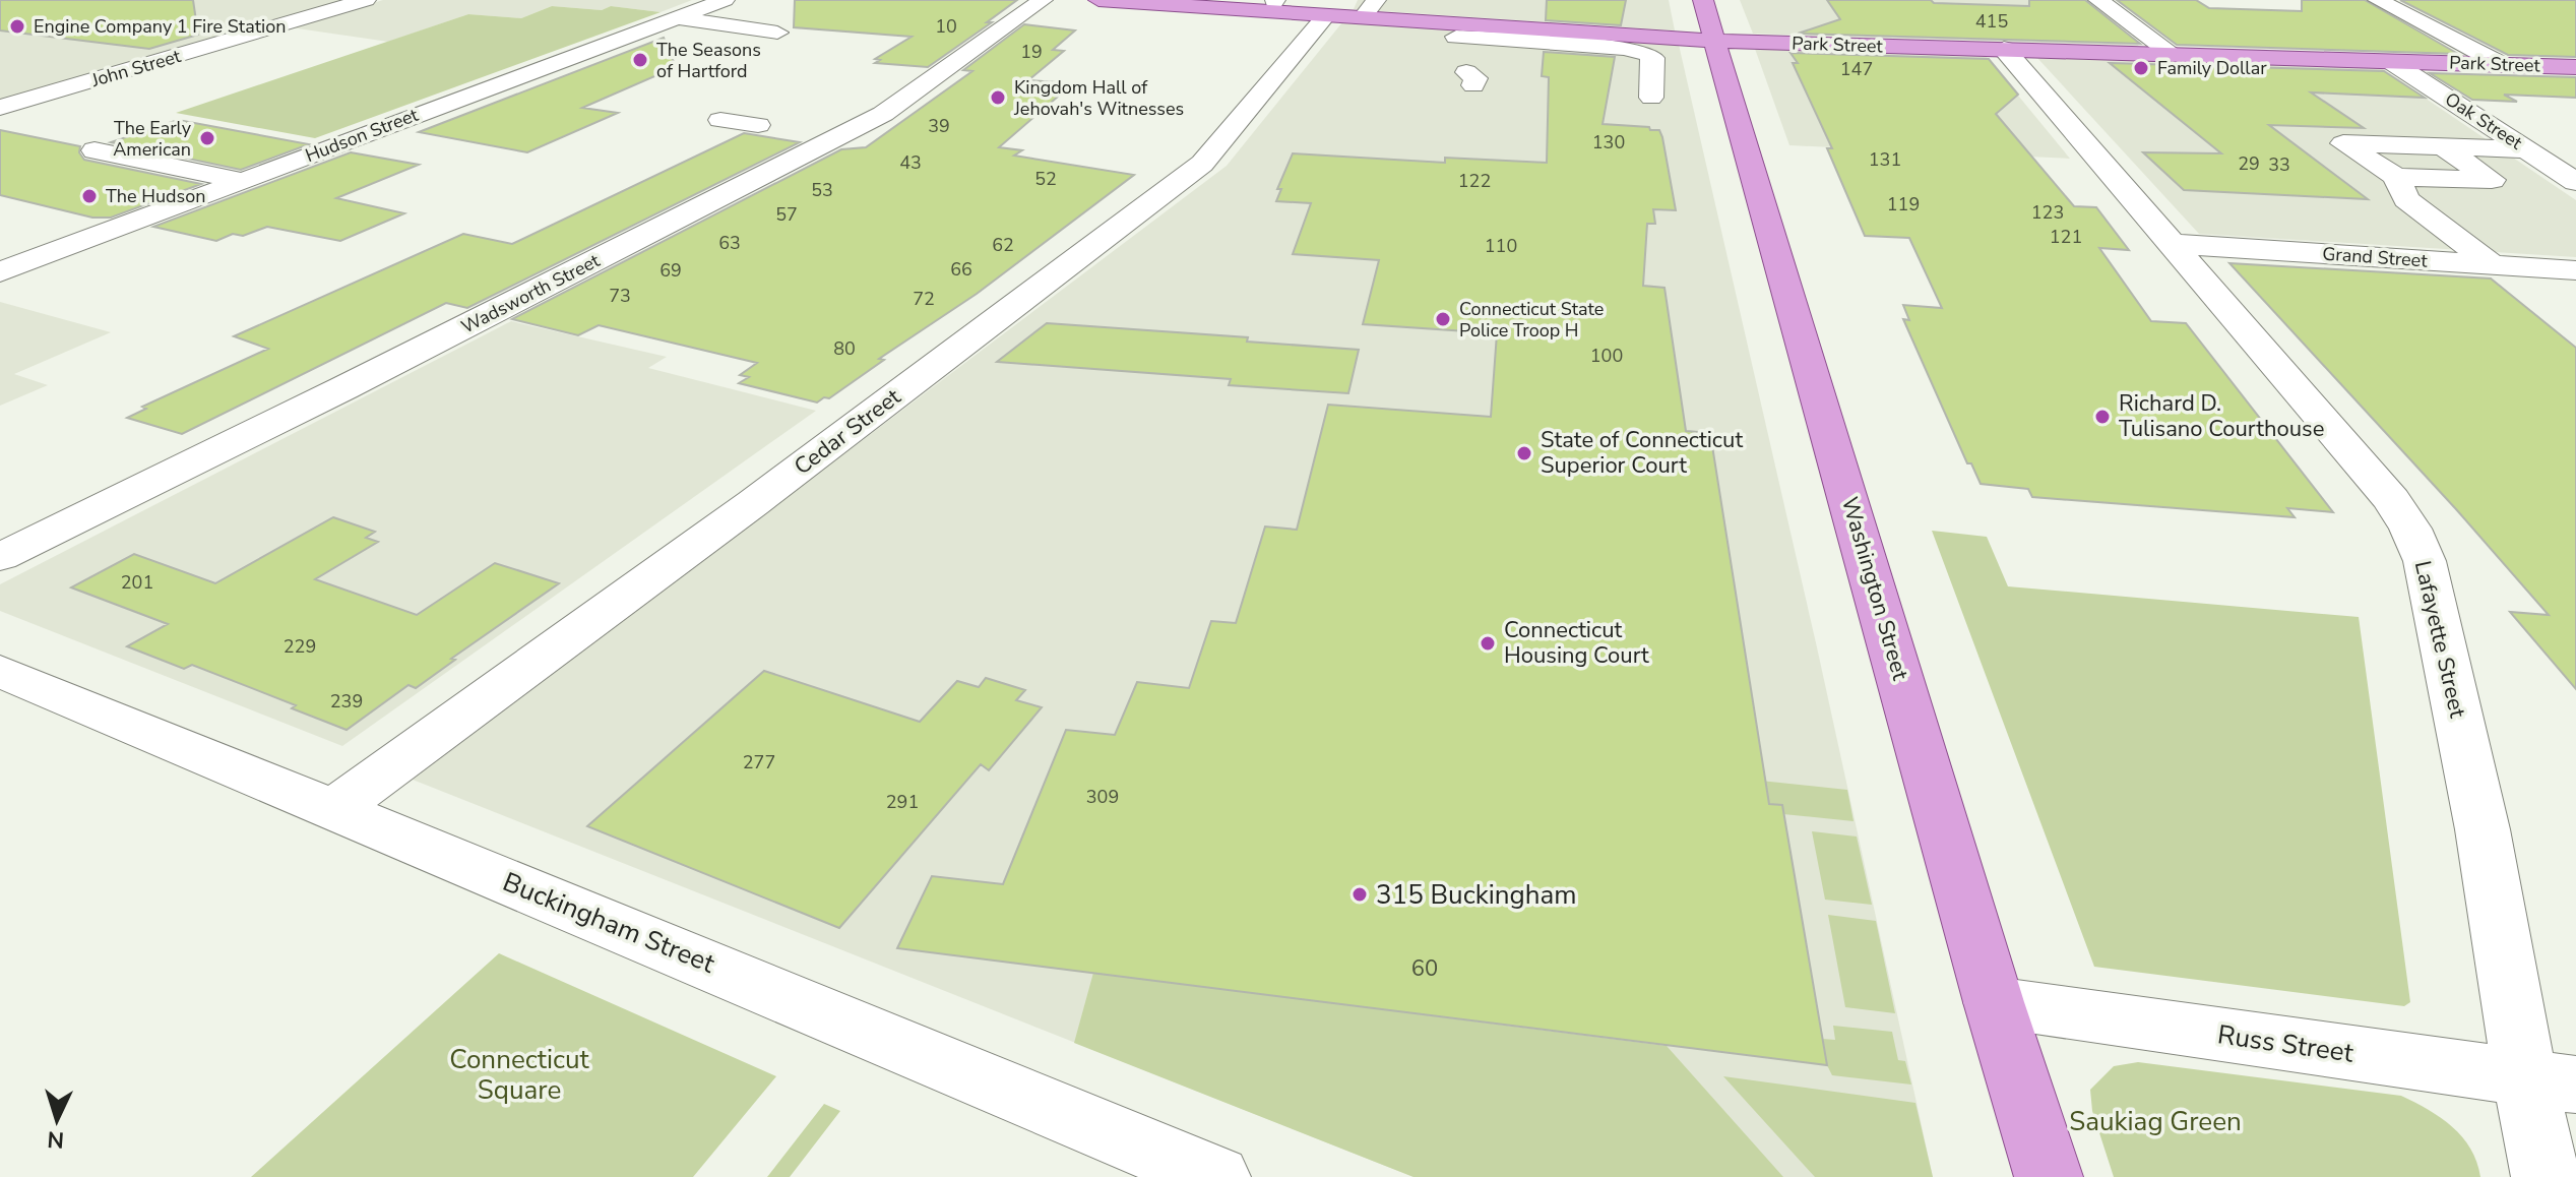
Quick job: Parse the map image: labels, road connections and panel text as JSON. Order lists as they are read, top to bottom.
{
  "streets": {
    "main road": ["Park Street", "Washington Street"],
    "street": [
      "John Street",
      "Oak Street",
      "Hudson Street",
      "Grand Street",
      "Wadsworth Street",
      "Cedar Street",
      "Lafayette Street",
      "Buckingham Street",
      "Russ Street"
    ]
  },
  "crossings": [
    ["Park Street", "Oak Street"],
    ["Park Street", "Cedar Street"],
    ["Park Street", "Washington Street"],
    ["Park Street", "Lafayette Street"],
    ["Grand Street", "Lafayette Street"],
    ["Cedar Street", "Buckingham Street"],
    ["Washington Street", "Russ Street"],
    ["Lafayette Street", "Russ Street"]
  ],
  "parks": ["Connecticut Square", "Saukiag Green"],
  "places": [
    "Engine Company 1 Fire Station",
    "The Seasons of Hartford",
    "Family Dollar",
    "Kingdom Hall of Jehovah's Witnesses",
    "The Early American",
    "The Hudson",
    "Connecticut State Police Troop H",
    "Richard D. Tulisano Courthouse",
    "State of Connecticut Superior Court",
    "Connecticut Housing Court",
    "315 Buckingham"
  ],
  "house_numbers": [
    "415",
    "10",
    "19",
    "147",
    "39",
    "130",
    "131",
    "43",
    "29",
    "33",
    "52",
    "122",
    "53",
    "119",
    "123",
    "57",
    "121",
    "63",
    "62",
    "110",
    "66",
    "69",
    "73",
    "72",
    "80",
    "100",
    "201",
    "229",
    "239",
    "277",
    "309",
    "291",
    "60"
  ],
  "north": "bottom"
}
